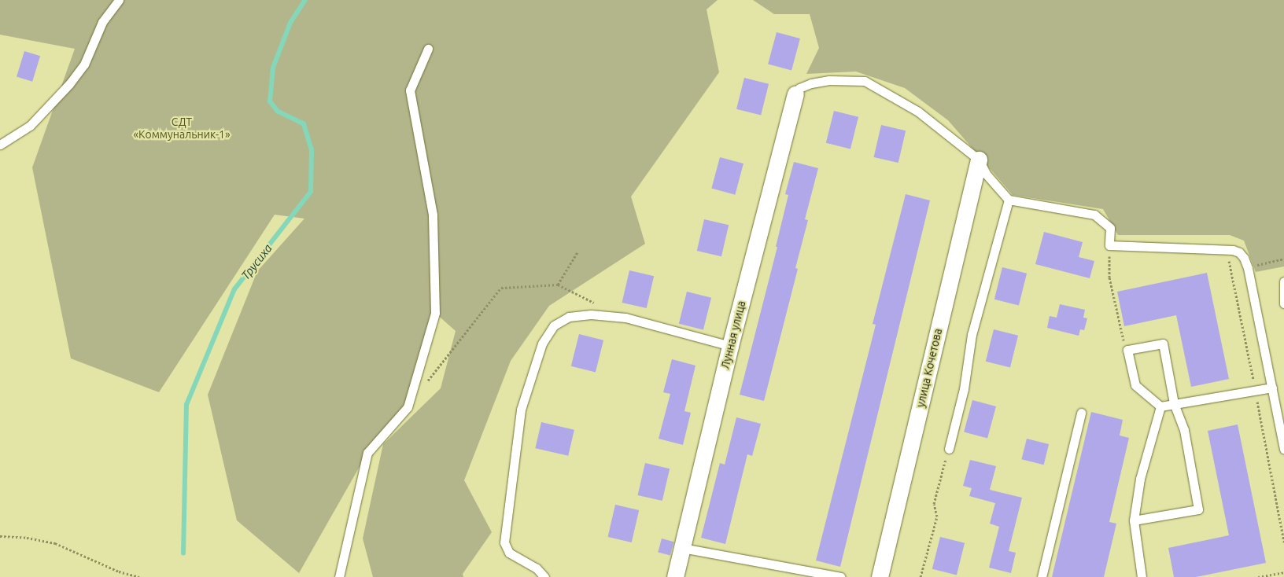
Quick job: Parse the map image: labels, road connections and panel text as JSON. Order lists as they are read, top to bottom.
{
  "streets": {
    "street": ["Лунная улица", "улица Кочетова"]
  },
  "water": ["Трусиха"],
  "parks": ["СДТ «Коммунальник-1»"]
}
